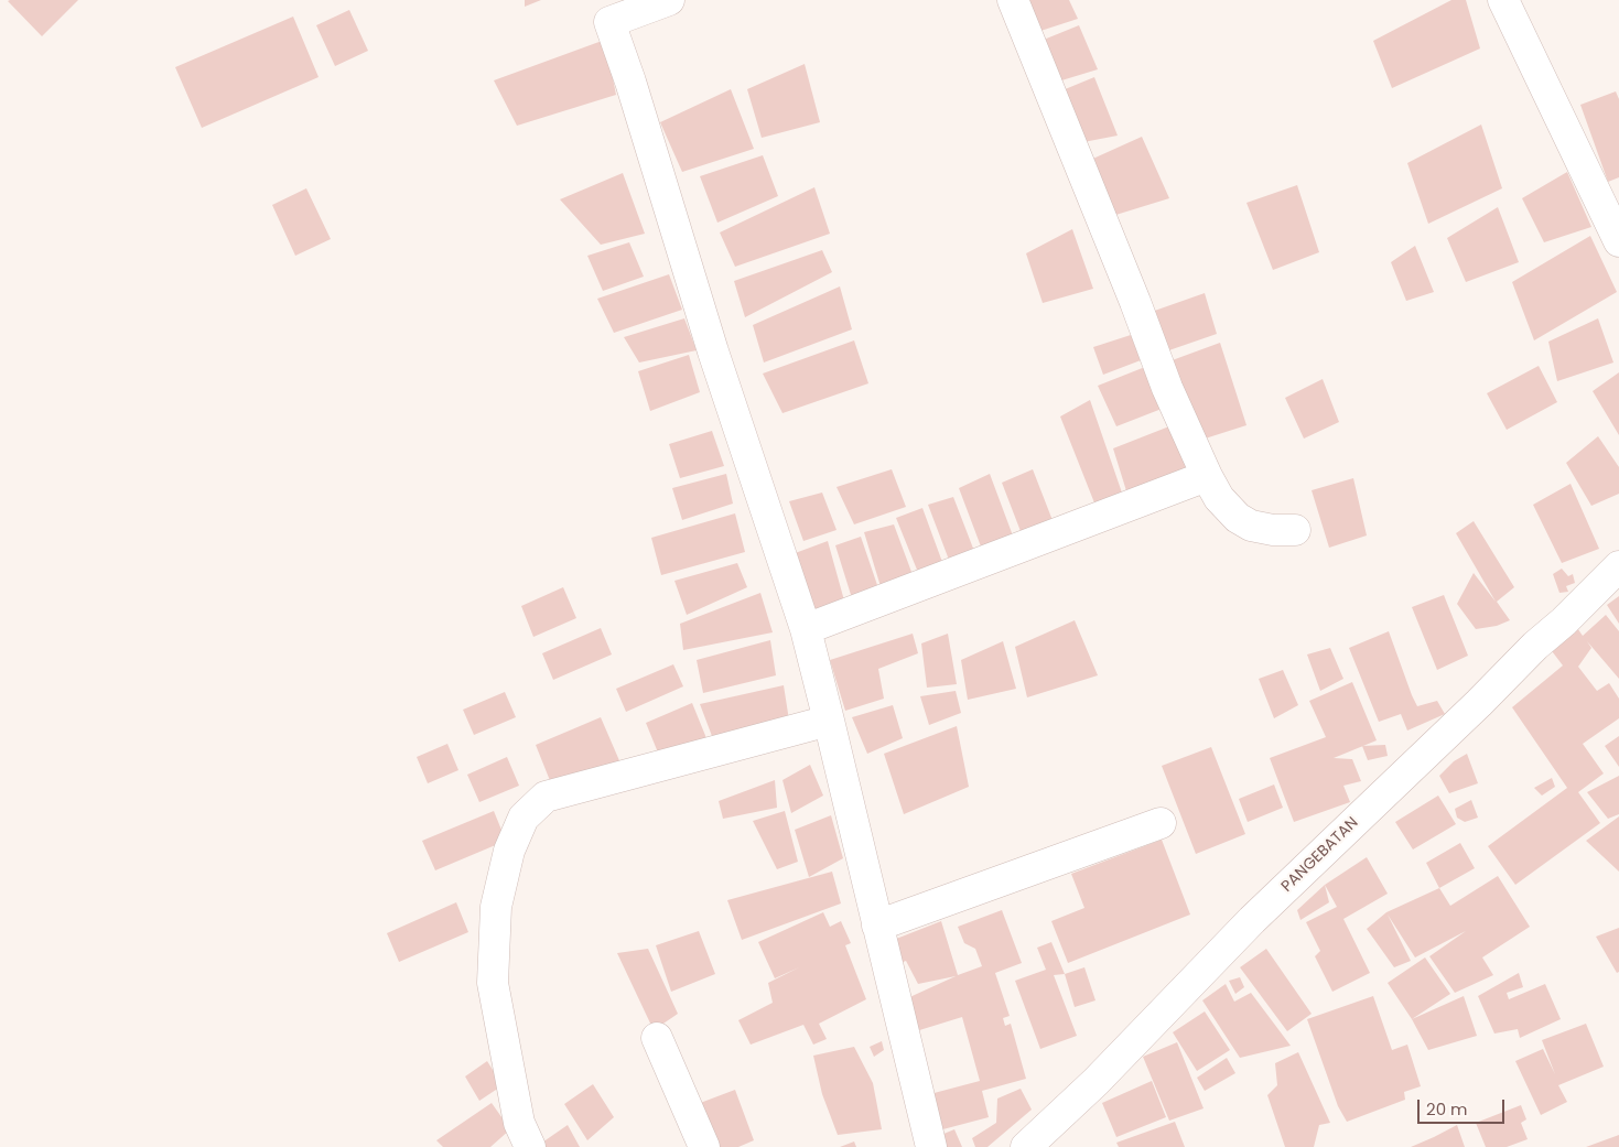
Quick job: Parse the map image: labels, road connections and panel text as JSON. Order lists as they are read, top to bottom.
{
  "streets": {
    "street": ["PANGEBATAN"]
  },
  "scale_bar": "20 m"
}
